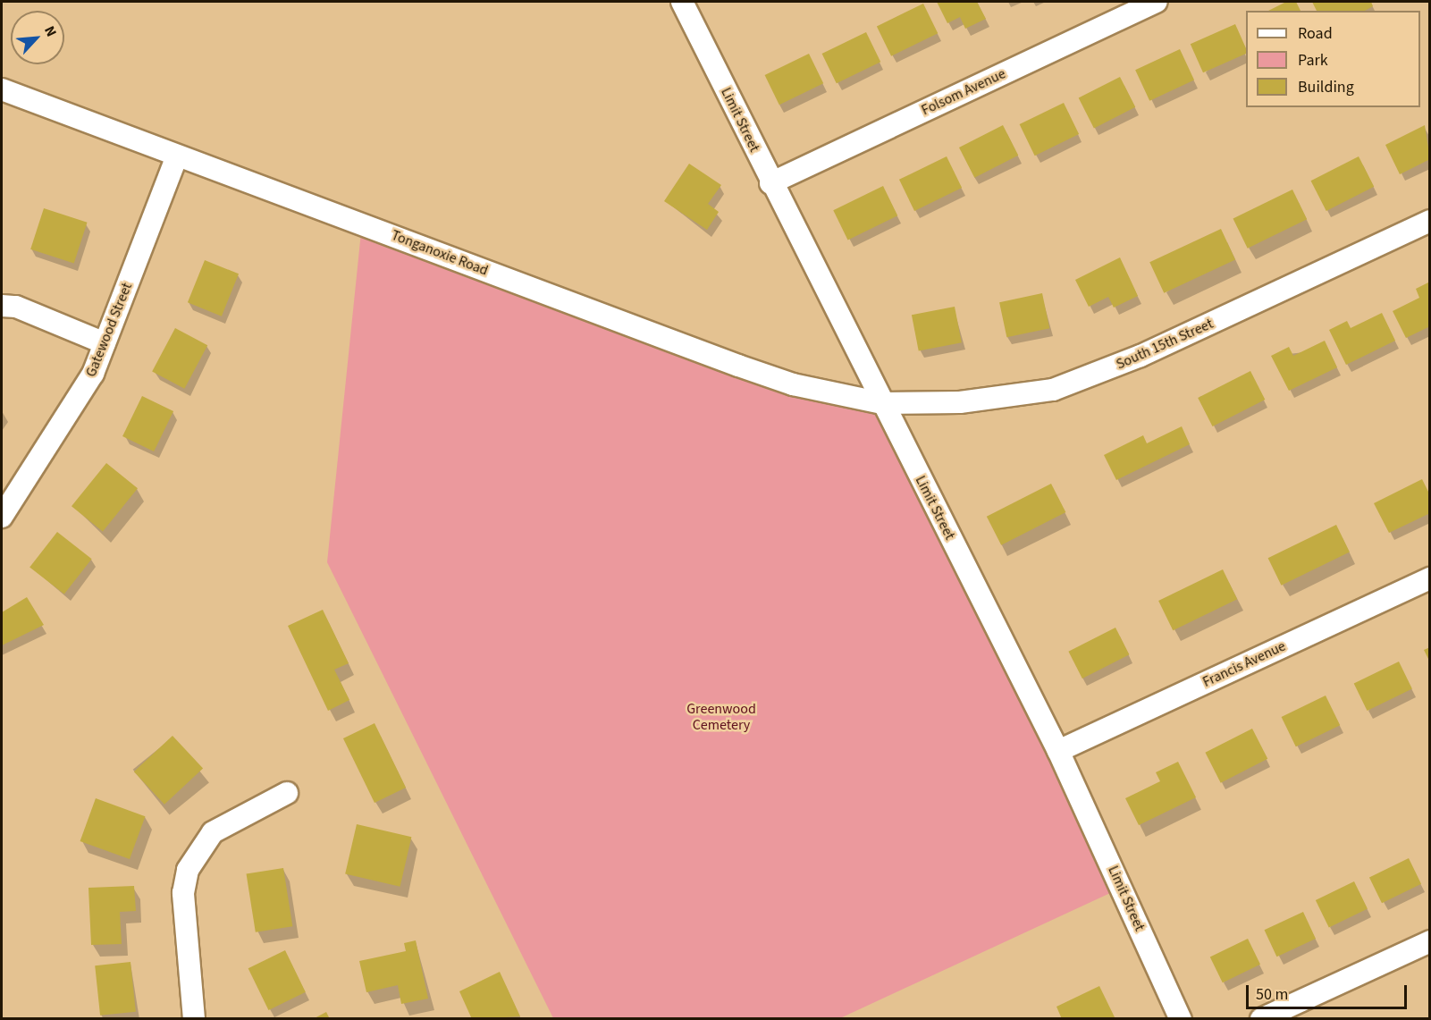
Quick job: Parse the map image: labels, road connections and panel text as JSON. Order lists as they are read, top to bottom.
{
  "streets": {
    "street": [
      "Folsom Avenue",
      "Limit Street",
      "Tonganoxie Road",
      "Gatewood Street",
      "South 15th Street",
      "Francis Avenue"
    ]
  },
  "crossings": [
    ["Folsom Avenue", "Limit Street"],
    ["Limit Street", "Tonganoxie Road"],
    ["Limit Street", "South 15th Street"],
    ["Limit Street", "Francis Avenue"],
    ["Tonganoxie Road", "Gatewood Street"],
    ["Tonganoxie Road", "South 15th Street"]
  ],
  "parks": ["Greenwood Cemetery"],
  "legend": ["Road", "Park", "Building"],
  "scale_bar": "50 m",
  "north": "top right"
}
